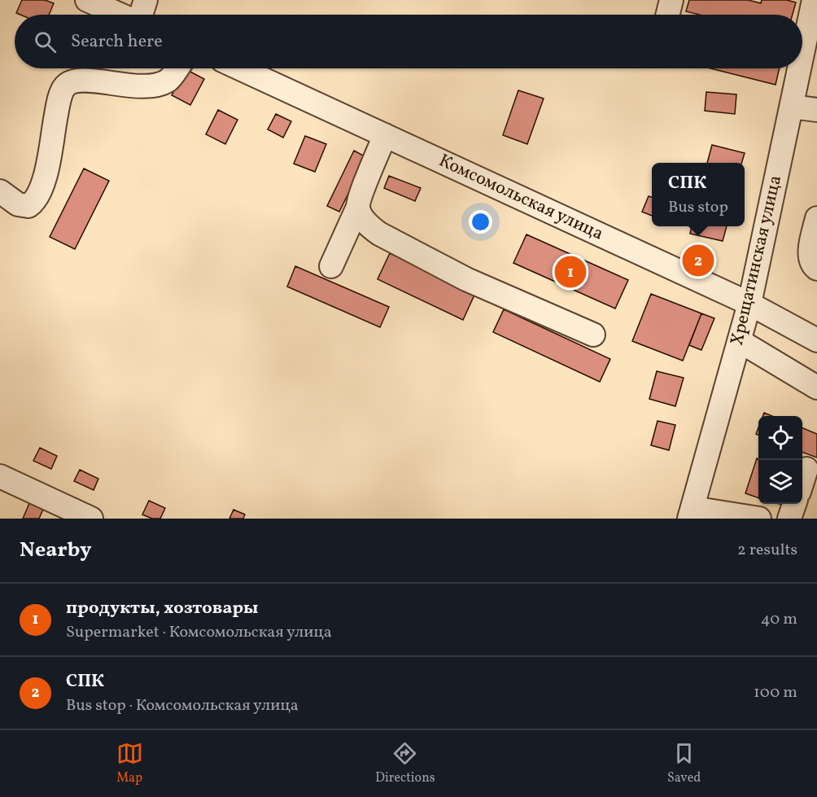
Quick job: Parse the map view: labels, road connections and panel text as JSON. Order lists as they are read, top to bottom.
{
  "streets": {
    "street": ["Комсомольская улица", "Хрещатинская улица"]
  },
  "crossings": [
    ["Комсомольская улица", "Хрещатинская улица"]
  ],
  "page": {
    "search": "Search here",
    "popup": ["СПК", "Bus stop"],
    "pins": ["2", "1"],
    "heading": ["Nearby", "2 results"],
    "list": [
      {
        "mark": "1",
        "name": "продукты, хозтовары",
        "note": "Supermarket · Комсомольская улица",
        "value": "40 m"
      },
      {
        "mark": "2",
        "name": "СПК",
        "note": "Bus stop · Комсомольская улица",
        "value": "100 m"
      }
    ],
    "nav": ["Map", "Directions", "Saved"]
  }
}
